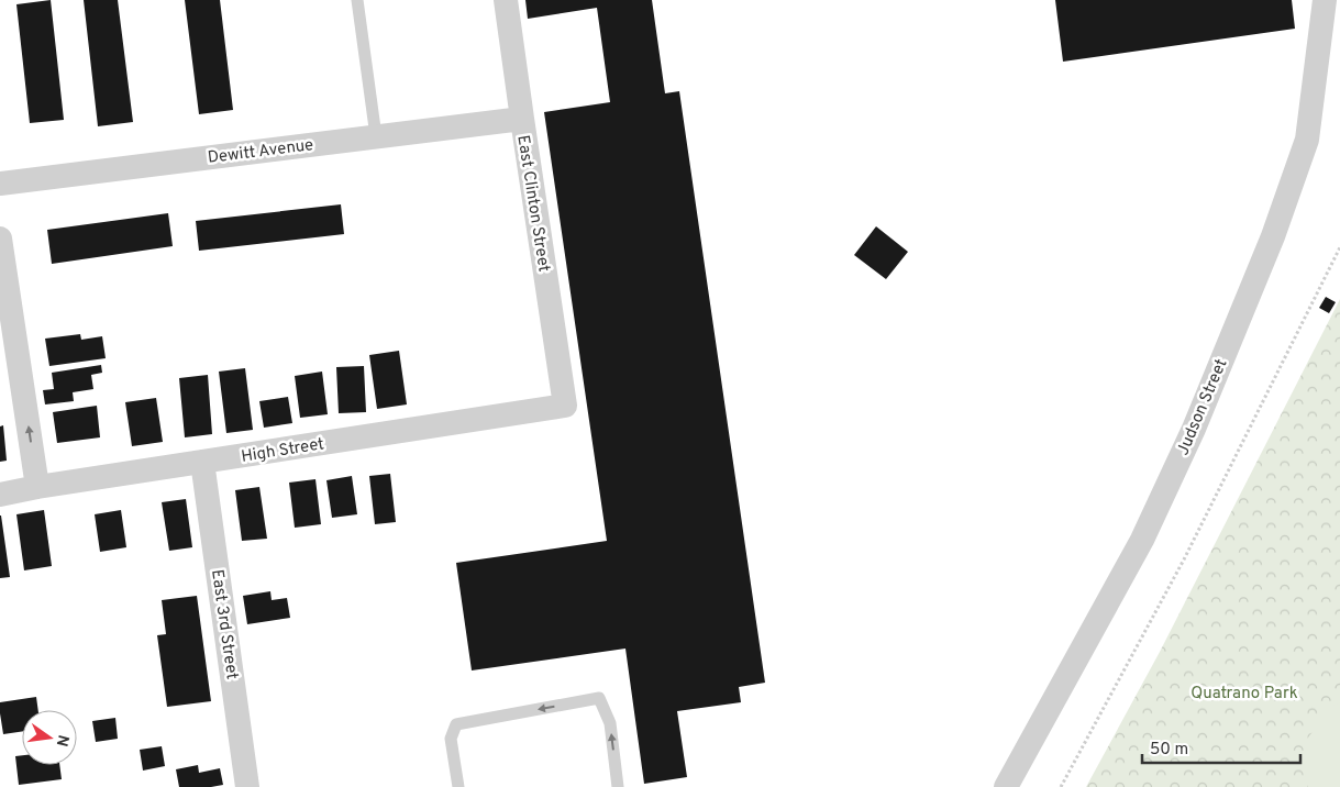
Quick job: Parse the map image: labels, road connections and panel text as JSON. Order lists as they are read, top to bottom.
{
  "streets": {
    "street": [
      "Dewitt Avenue",
      "East Clinton Street",
      "Judson Street",
      "High Street",
      "East 3rd Street"
    ]
  },
  "crossings": [
    ["Dewitt Avenue", "East Clinton Street"],
    ["East Clinton Street", "High Street"],
    ["High Street", "East 3rd Street"]
  ],
  "parks": ["Quatrano Park"],
  "scale_bar": "50 m",
  "north": "right"
}
